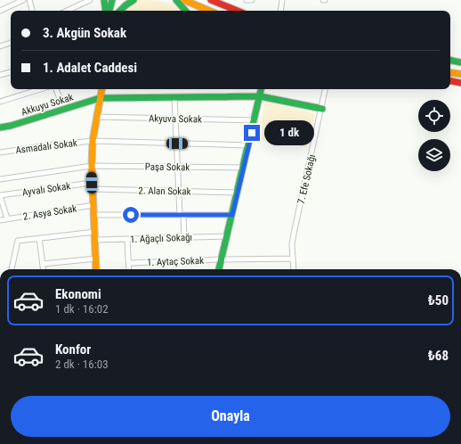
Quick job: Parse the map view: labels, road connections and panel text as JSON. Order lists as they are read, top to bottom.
{
  "streets": {
    "street": [
      "Akkuyu Sokak",
      "Akyuva Sokak",
      "Asmadalı Sokak",
      "Paşa Sokak",
      "7. Efe Sokağı",
      "Ayvalı Sokak",
      "2. Alan Sokak",
      "2. Asya Sokak",
      "1. Ağaçlı Sokağı",
      "1. Aytaç Sokak"
    ]
  },
  "crossings": [
    ["Akkuyu Sokak", "7. Efe Sokağı"],
    ["7. Efe Sokağı", "1. Aytaç Sokak"],
    ["Ayvalı Sokak", "2. Alan Sokak"]
  ],
  "page": {
    "banner": ["3. Akgün Sokak", "1. Adalet Caddesi"],
    "bubble": "1 dk",
    "list": [
      {
        "name": "Ekonomi",
        "note": "1 dk · 16:02",
        "value": "₺50"
      },
      {
        "name": "Konfor",
        "note": "2 dk · 16:03",
        "value": "₺68"
      }
    ],
    "buttons": "Onayla"
  }
}
